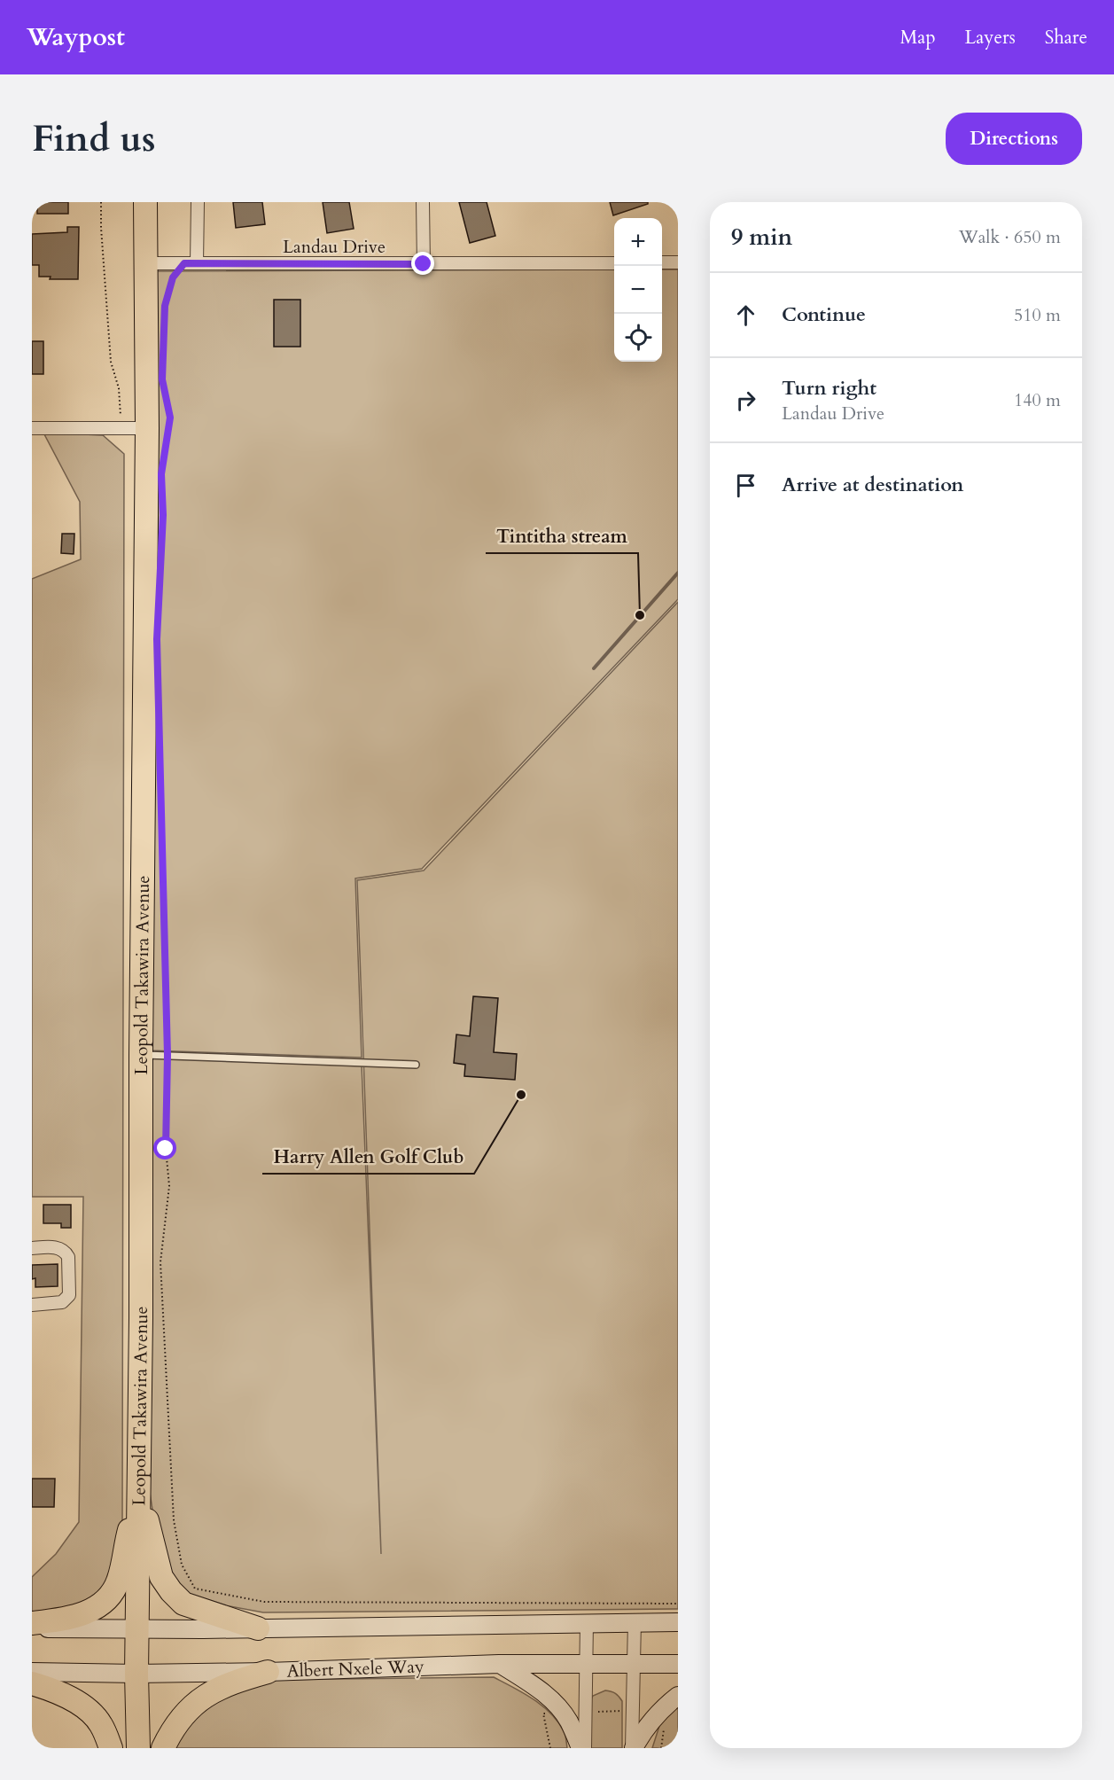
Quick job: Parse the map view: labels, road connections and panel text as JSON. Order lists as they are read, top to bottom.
{
  "streets": {
    "highway": ["Leopold Takawira Avenue"],
    "main road": ["Albert Nxele Way"],
    "street": ["Landau Drive"]
  },
  "crossings": [
    ["Landau Drive", "Leopold Takawira Avenue"],
    ["Leopold Takawira Avenue", "Albert Nxele Way"]
  ],
  "places": ["Tintitha stream", "Harry Allen Golf Club"],
  "page": {
    "header": "Waypost",
    "nav": ["Map", "Layers", "Share"],
    "buttons": "Directions",
    "title": "Find us",
    "heading": ["9 min", "Walk · 650 m"],
    "map_buttons": ["+", "−"],
    "list": [
      ["Continue", "510 m"],
      ["Turn right", "Landau Drive", "140 m"],
      "Arrive at destination"
    ]
  }
}
